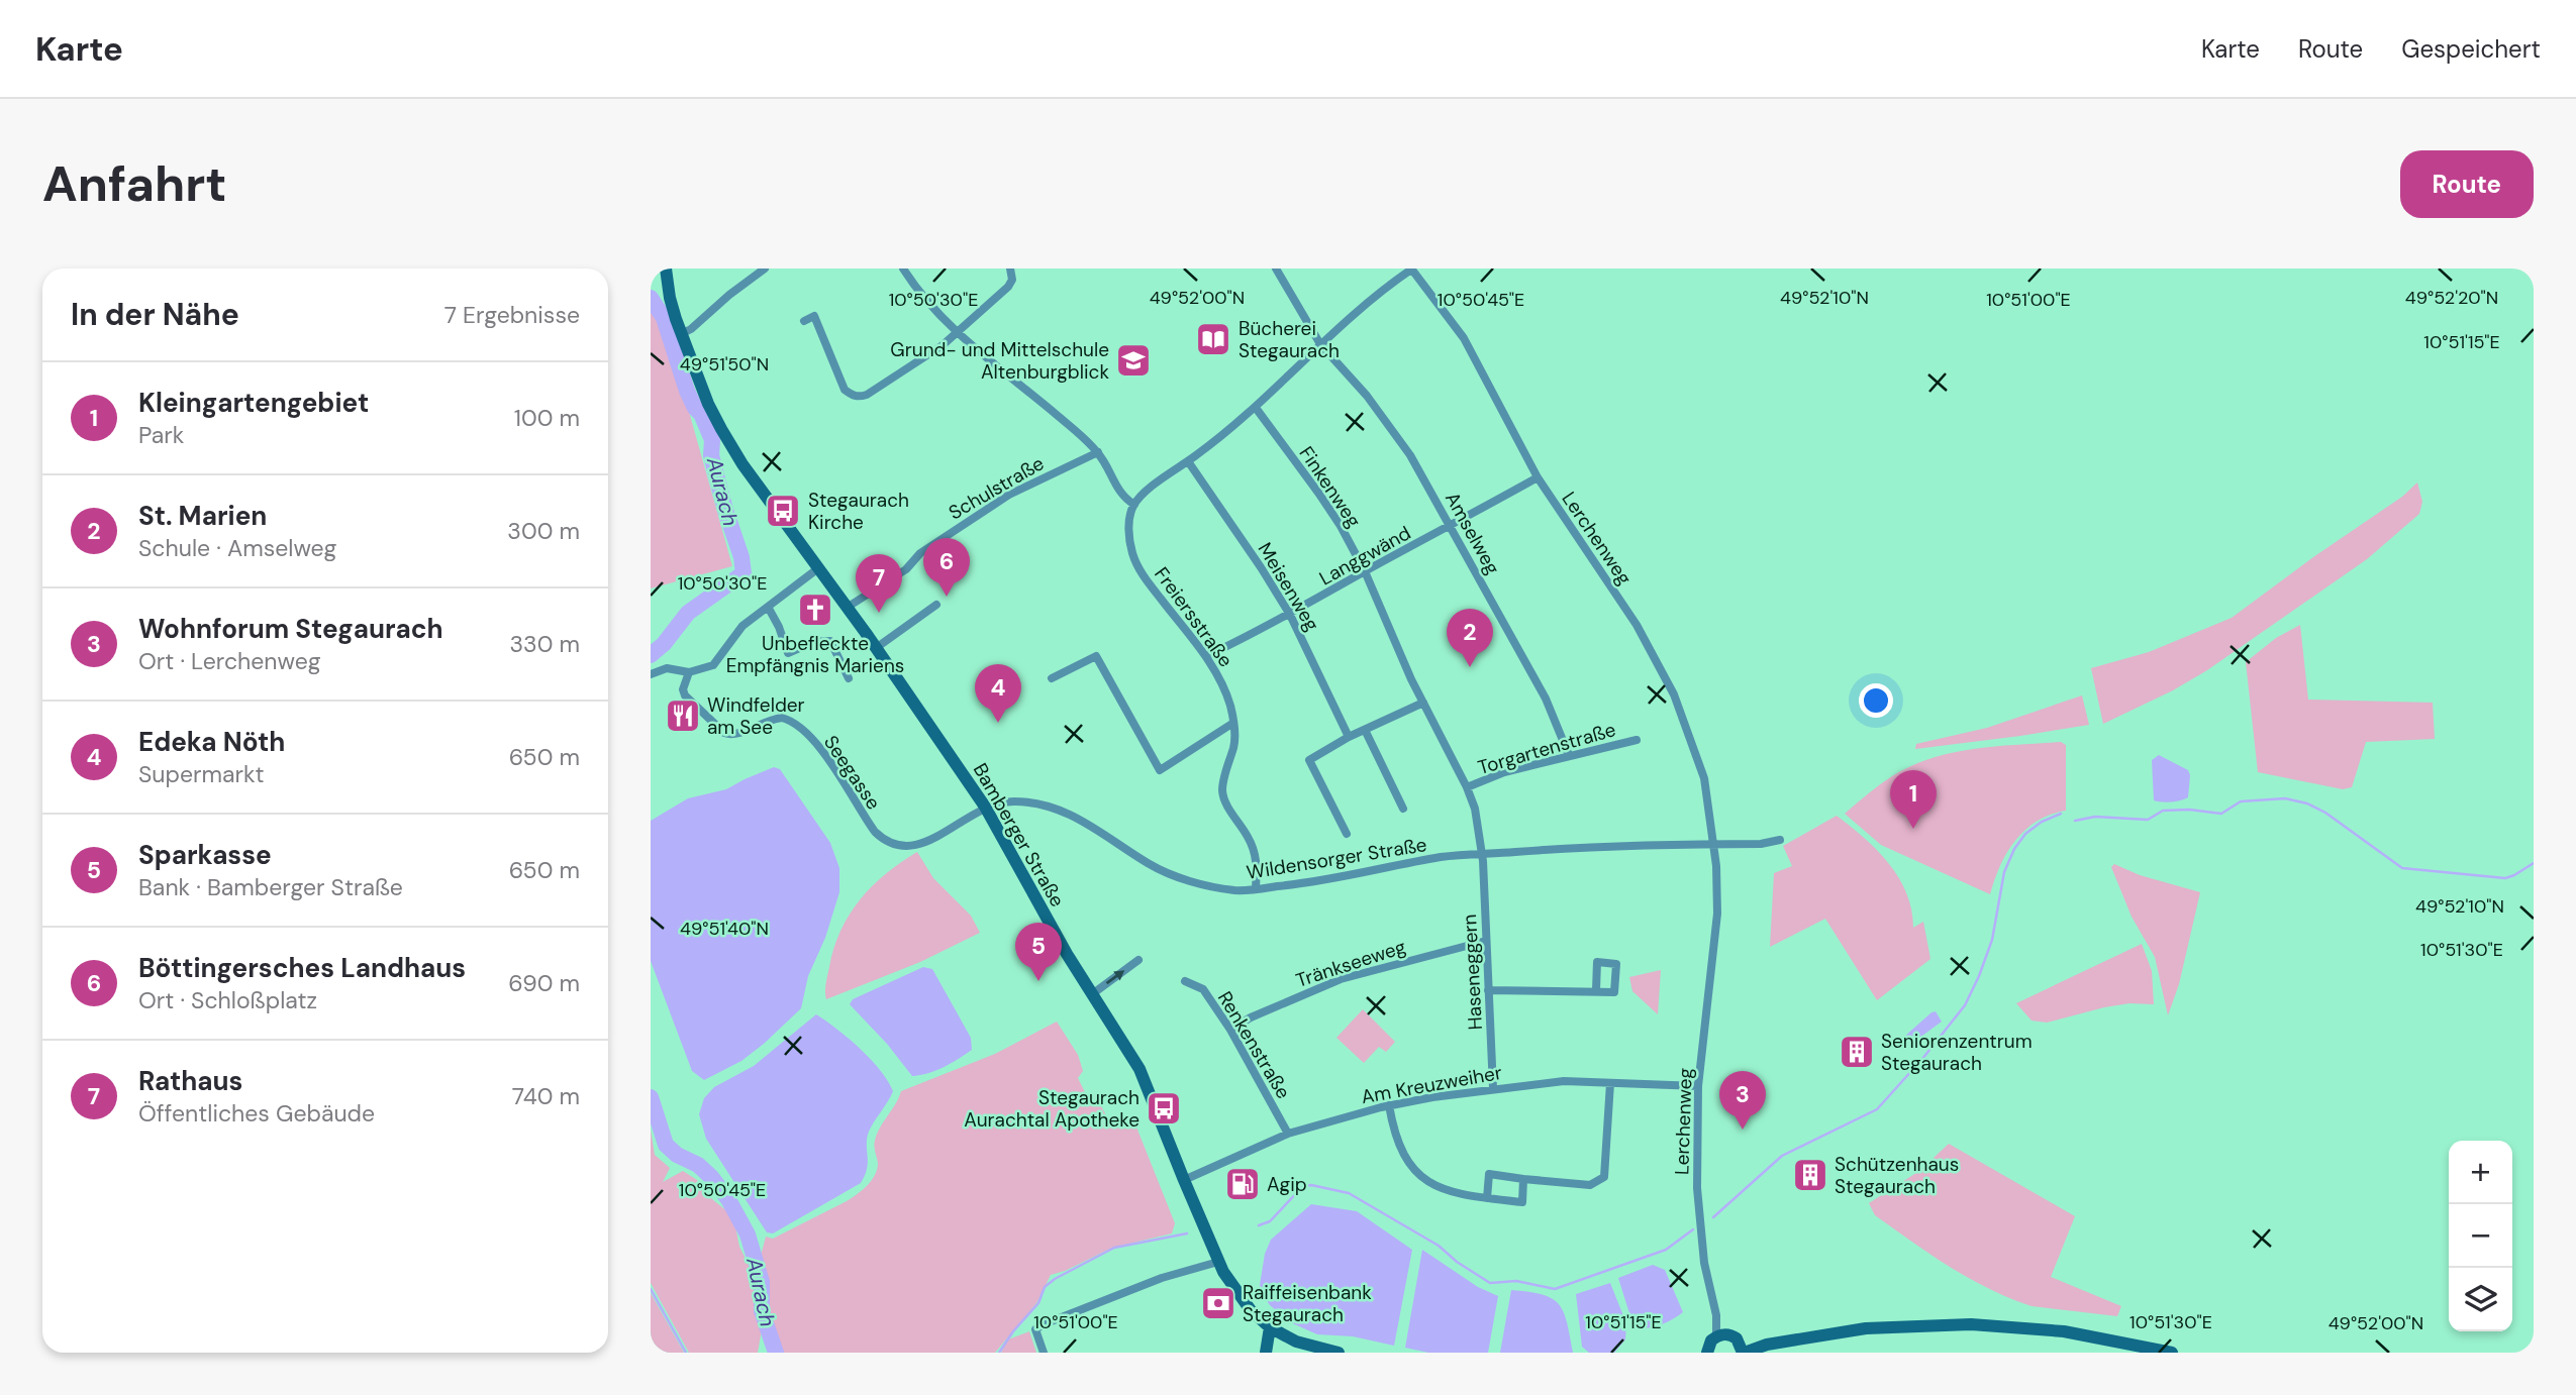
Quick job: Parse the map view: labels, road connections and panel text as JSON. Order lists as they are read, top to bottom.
{
  "streets": {
    "main road": ["Bamberger Straße"],
    "street": [
      "Finkenweg",
      "Schulstraße",
      "Amselweg",
      "Lerchenweg",
      "Langgwänd",
      "Meisenweg",
      "Freiersstraße",
      "Torgartenstraße",
      "Seegasse",
      "Wildensorger Straße",
      "Tränkseeweg",
      "Haseneggern",
      "Renkenstraße",
      "Am Kreuzweiher"
    ]
  },
  "crossings": [
    ["Finkenweg", "Langgwänd"],
    ["Finkenweg", "Torgartenstraße"],
    ["Finkenweg", "Haseneggern"],
    ["Schulstraße", "Bamberger Straße"],
    ["Amselweg", "Langgwänd"],
    ["Amselweg", "Torgartenstraße"],
    ["Lerchenweg", "Langgwänd"],
    ["Lerchenweg", "Wildensorger Straße"],
    ["Lerchenweg", "Am Kreuzweiher"],
    ["Langgwänd", "Meisenweg"],
    ["Langgwänd", "Freiersstraße"],
    ["Freiersstraße", "Wildensorger Straße"],
    ["Torgartenstraße", "Haseneggern"],
    ["Seegasse", "Bamberger Straße"],
    ["Seegasse", "Wildensorger Straße"],
    ["Bamberger Straße", "Wildensorger Straße"],
    ["Bamberger Straße", "Am Kreuzweiher"],
    ["Wildensorger Straße", "Haseneggern"],
    ["Tränkseeweg", "Haseneggern"],
    ["Tränkseeweg", "Renkenstraße"],
    ["Haseneggern", "Am Kreuzweiher"],
    ["Renkenstraße", "Am Kreuzweiher"]
  ],
  "water": ["Aurach"],
  "places": {
    "library": ["Bücherei Stegaurach"],
    "school or university": ["Grund- und Mittelschule Altenburgblick"],
    "bus stop": ["Stegaurach Kirche", "Stegaurach Aurachtal Apotheke"],
    "church": ["Unbefleckte Empfängnis Mariens"],
    "restaurant": ["Windfelder am See"],
    "building": ["Seniorenzentrum Stegaurach", "Schützenhaus Stegaurach"],
    "fuel station": ["Agip"],
    "bank": ["Raiffeisenbank Stegaurach"]
  },
  "page": {
    "header": "Karte",
    "nav": ["Karte", "Route", "Gespeichert"],
    "buttons": "Route",
    "title": "Anfahrt",
    "heading": ["In der Nähe", "7 Ergebnisse"],
    "list": [
      {
        "mark": "1",
        "name": "Kleingartengebiet",
        "note": "Park",
        "value": "100 m"
      },
      {
        "mark": "2",
        "name": "St. Marien",
        "note": "Schule · Amselweg",
        "value": "300 m"
      },
      {
        "mark": "3",
        "name": "Wohnforum Stegaurach",
        "note": "Ort · Lerchenweg",
        "value": "330 m"
      },
      {
        "mark": "4",
        "name": "Edeka Nöth",
        "note": "Supermarkt",
        "value": "650 m"
      },
      {
        "mark": "5",
        "name": "Sparkasse",
        "note": "Bank · Bamberger Straße",
        "value": "650 m"
      },
      {
        "mark": "6",
        "name": "Böttingersches Landhaus",
        "note": "Ort · Schloßplatz",
        "value": "690 m"
      },
      {
        "mark": "7",
        "name": "Rathaus",
        "note": "Öffentliches Gebäude",
        "value": "740 m"
      }
    ],
    "pins": [
      "6",
      "7",
      "2",
      "4",
      "1",
      "5",
      "3"
    ],
    "map_buttons": ["+", "−"]
  },
  "coordinates": [
    "49°52'00\"N",
    "49°52'10\"N",
    "49°52'20\"N",
    "10°50'30\"E",
    "10°50'45\"E",
    "10°51'00\"E",
    "10°51'15\"E",
    "49°51'50\"N",
    "49°51'40\"N",
    "10°51'30\"E"
  ]
}
